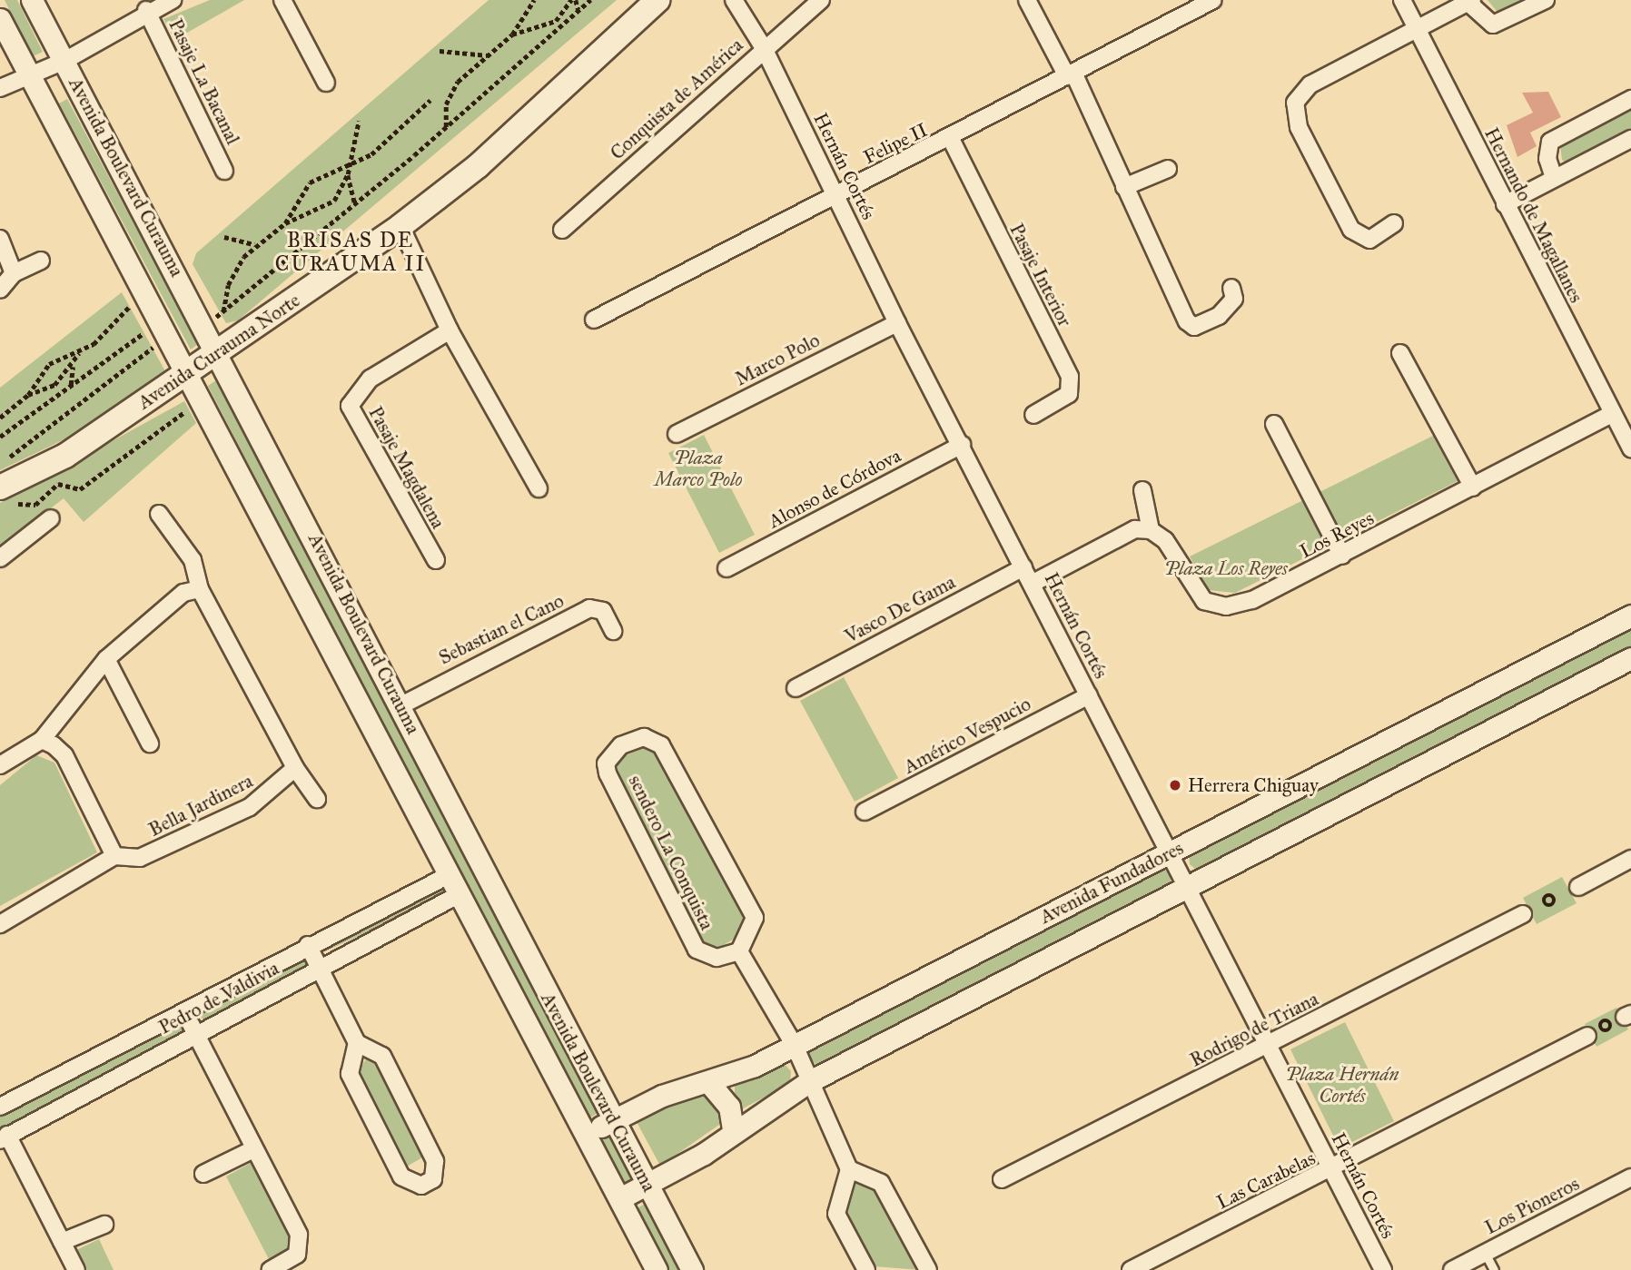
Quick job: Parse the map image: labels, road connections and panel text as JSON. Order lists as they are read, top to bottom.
{
  "streets": {
    "main road": ["Avenida Curauma Norte"],
    "street": [
      "Pasaje La Bacanal",
      "Conquista de América",
      "Felipe II",
      "Hernán Cortés",
      "Avenida Boulevard Curauma",
      "Hernando de Magallanes",
      "Pasaje Interior",
      "Marco Polo",
      "Pasaje Magdalena",
      "Alonso de Córdova",
      "Los Reyes",
      "Vasco De Gama",
      "Sebastian el Cano",
      "Américo Vespucio",
      "Bella Jardinera",
      "sendero La Conquista",
      "Avenida Fundadores",
      "Pedro de Valdivia",
      "Rodrigo de Triana",
      "Las Carabelas",
      "Los Pioneros"
    ]
  },
  "crossings": [
    ["Conquista de América", "Hernán Cortés"],
    ["Felipe II", "Hernán Cortés"],
    ["Felipe II", "Pasaje Interior"],
    ["Hernán Cortés", "Marco Polo"],
    ["Hernán Cortés", "Alonso de Córdova"],
    ["Hernán Cortés", "Vasco De Gama"],
    ["Hernán Cortés", "Américo Vespucio"],
    ["Hernán Cortés", "Avenida Fundadores"],
    ["Hernán Cortés", "Rodrigo de Triana"],
    ["Hernán Cortés", "Las Carabelas"],
    ["Avenida Boulevard Curauma", "Avenida Curauma Norte"],
    ["Avenida Boulevard Curauma", "Sebastian el Cano"],
    ["Avenida Boulevard Curauma", "Avenida Fundadores"],
    ["Avenida Boulevard Curauma", "Pedro de Valdivia"],
    ["Hernando de Magallanes", "Los Reyes"]
  ],
  "districts": ["BRISAS DE CURAUMA II"],
  "parks": ["Plaza Marco Polo", "Plaza Los Reyes", "Plaza Hernán Cortés"],
  "places": ["Herrera Chiguay"]
}
